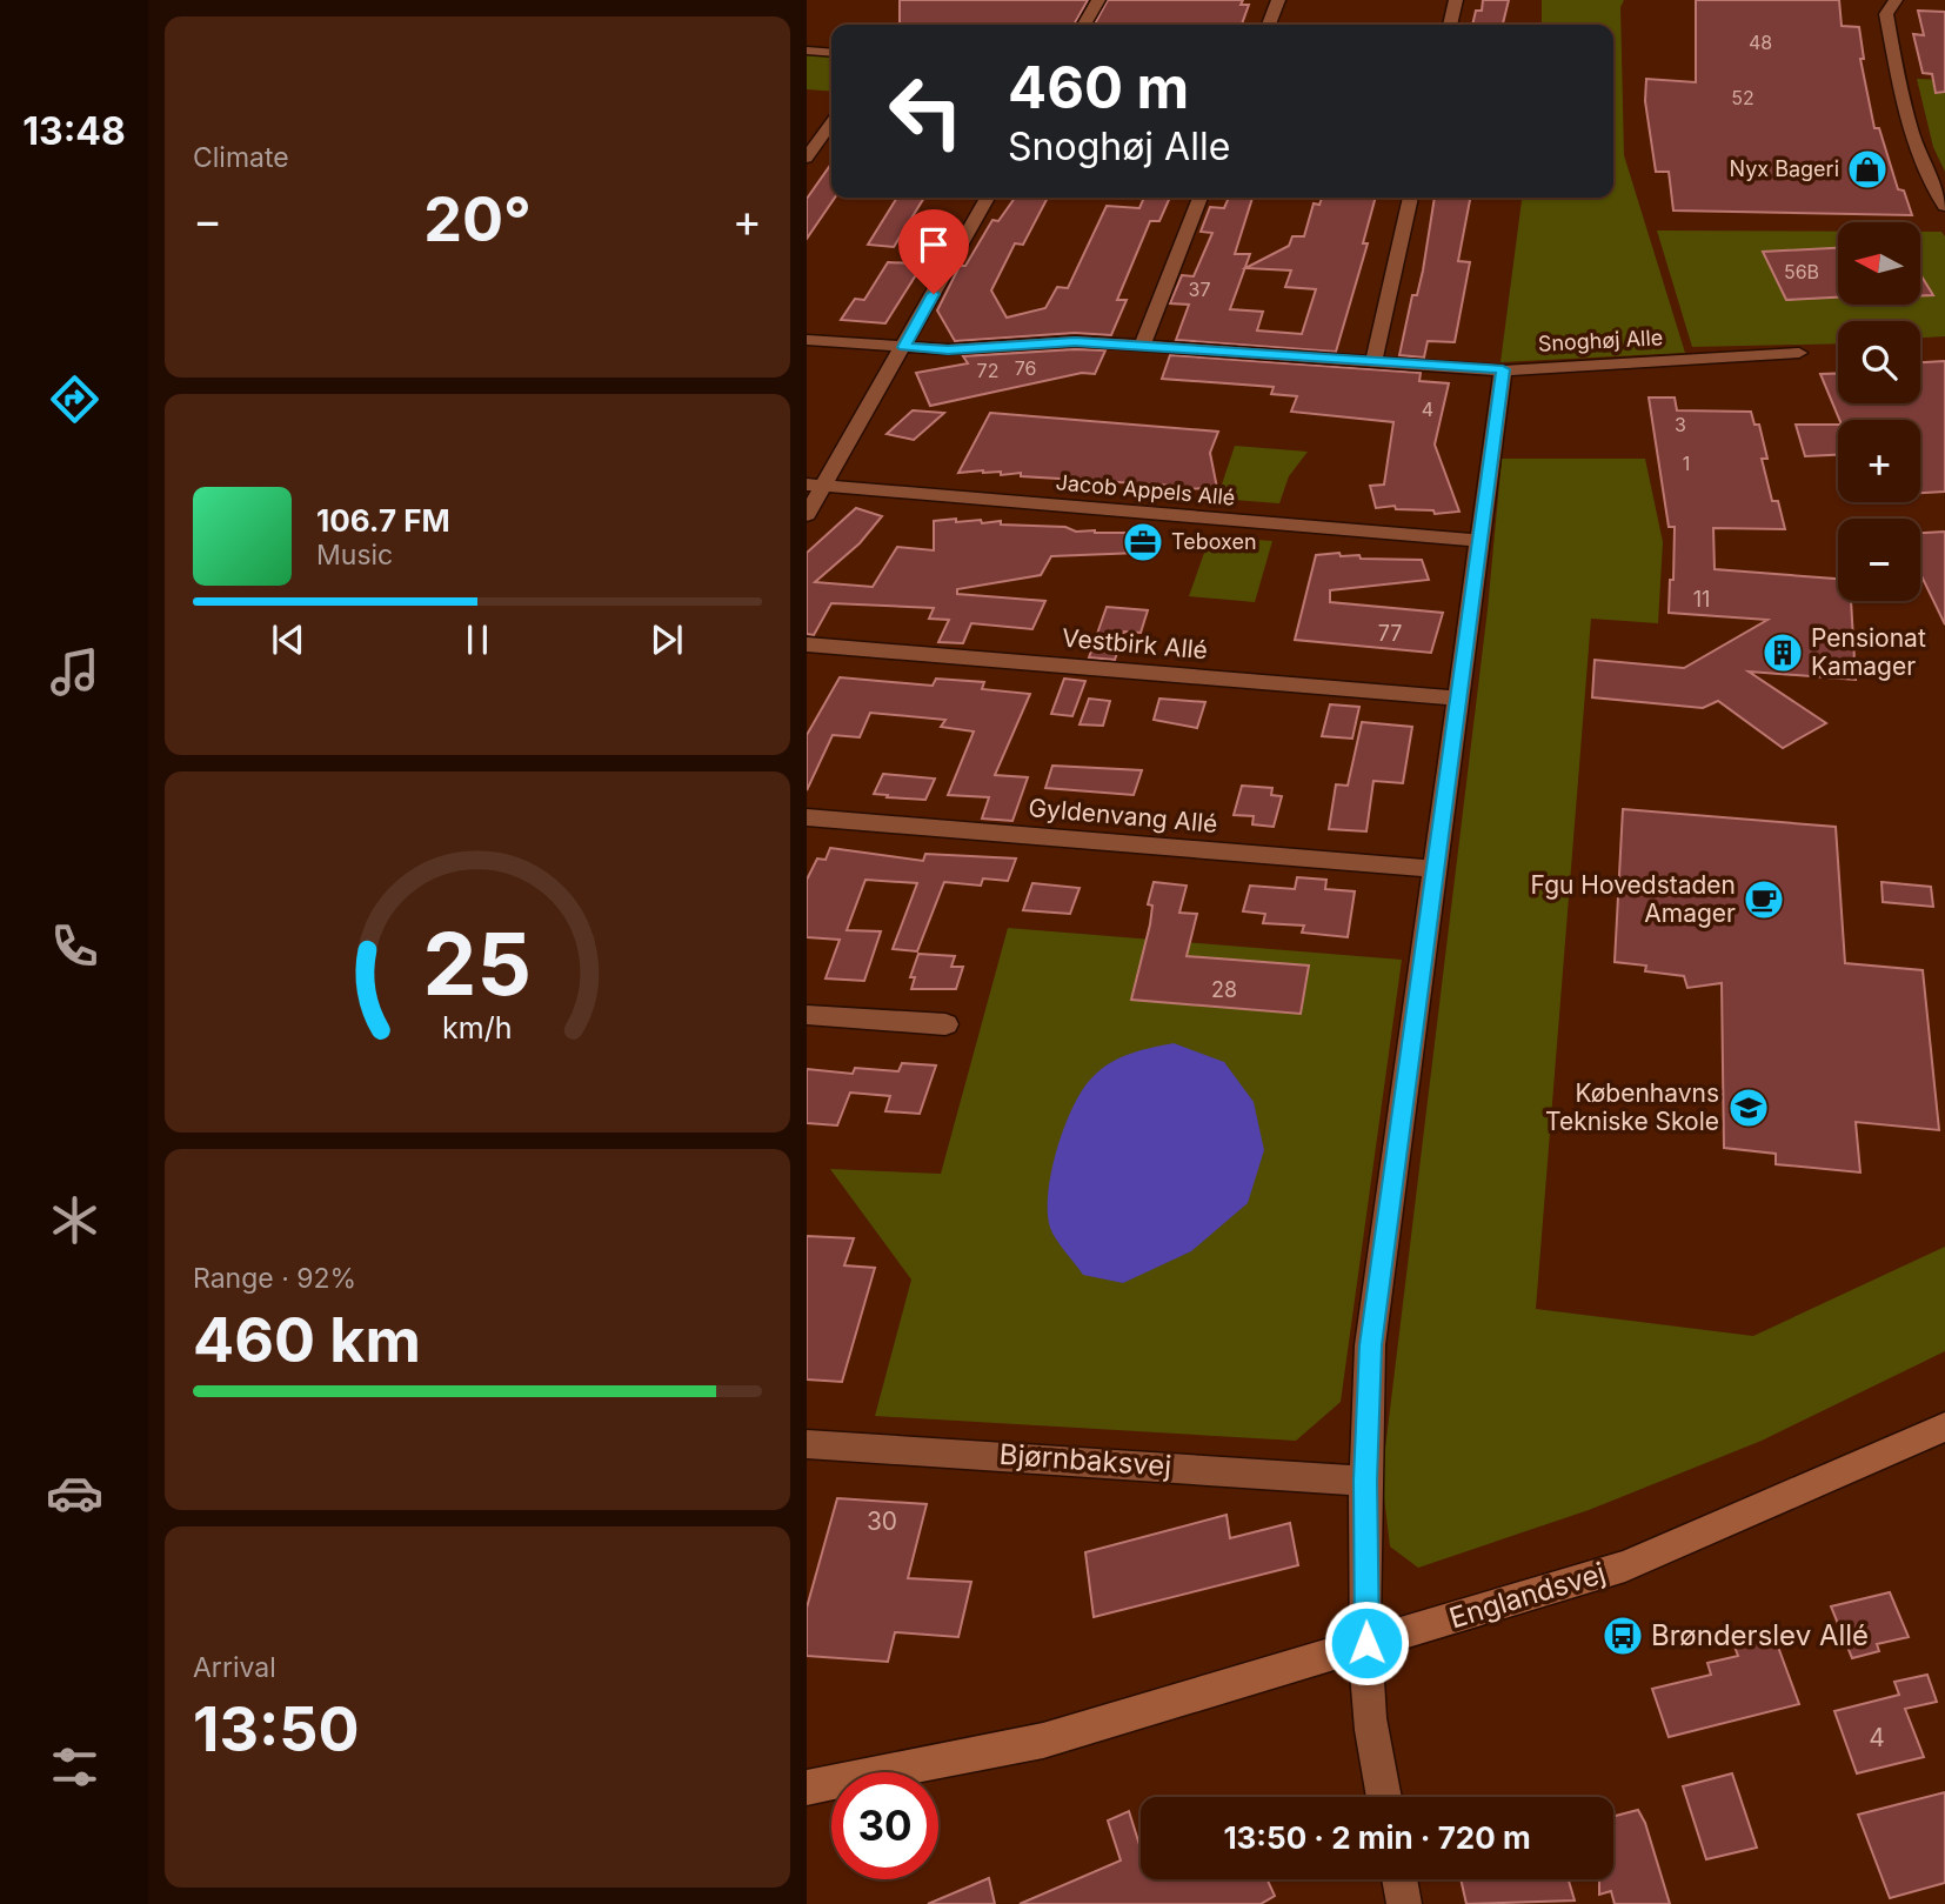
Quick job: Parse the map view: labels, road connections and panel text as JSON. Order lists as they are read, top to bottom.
{
  "streets": {
    "main road": ["Englandsvej"],
    "street": [
      "Snoghøj Alle",
      "Jacob Appels Allé",
      "Vestbirk Allé",
      "Gyldenvang Allé",
      "Bjørnbaksvej"
    ]
  },
  "places": {
    "shop": ["Nyx Bageri"],
    "office": ["Teboxen"],
    "building": ["Pensionat Kamager"],
    "cafe": ["Fgu Hovedstaden Amager"],
    "school or university": ["Københavns Tekniske Skole"],
    "bus stop": ["Brønderslev Allé"]
  },
  "house_numbers": [
    "48",
    "52",
    "56B",
    "37",
    "76",
    "72",
    "4",
    "3",
    "1",
    "11",
    "77",
    "28",
    "30",
    "4"
  ],
  "north": "left",
  "page": {
    "tabs": "13:48",
    "tile": [
      "Climate",
      ["Range · 92%", "460 km"],
      ["Arrival", "13:50"]
    ],
    "turn": ["460 m", "Snoghøj Alle"],
    "heat": ["−", "20°", "+"],
    "map_buttons": ["+", "−"],
    "song": ["106.7 FM", "Music"],
    "limit": "30",
    "trip": "13:50 · 2 min · 720 m",
    "gauge": ["25", "km/h"]
  }
}
